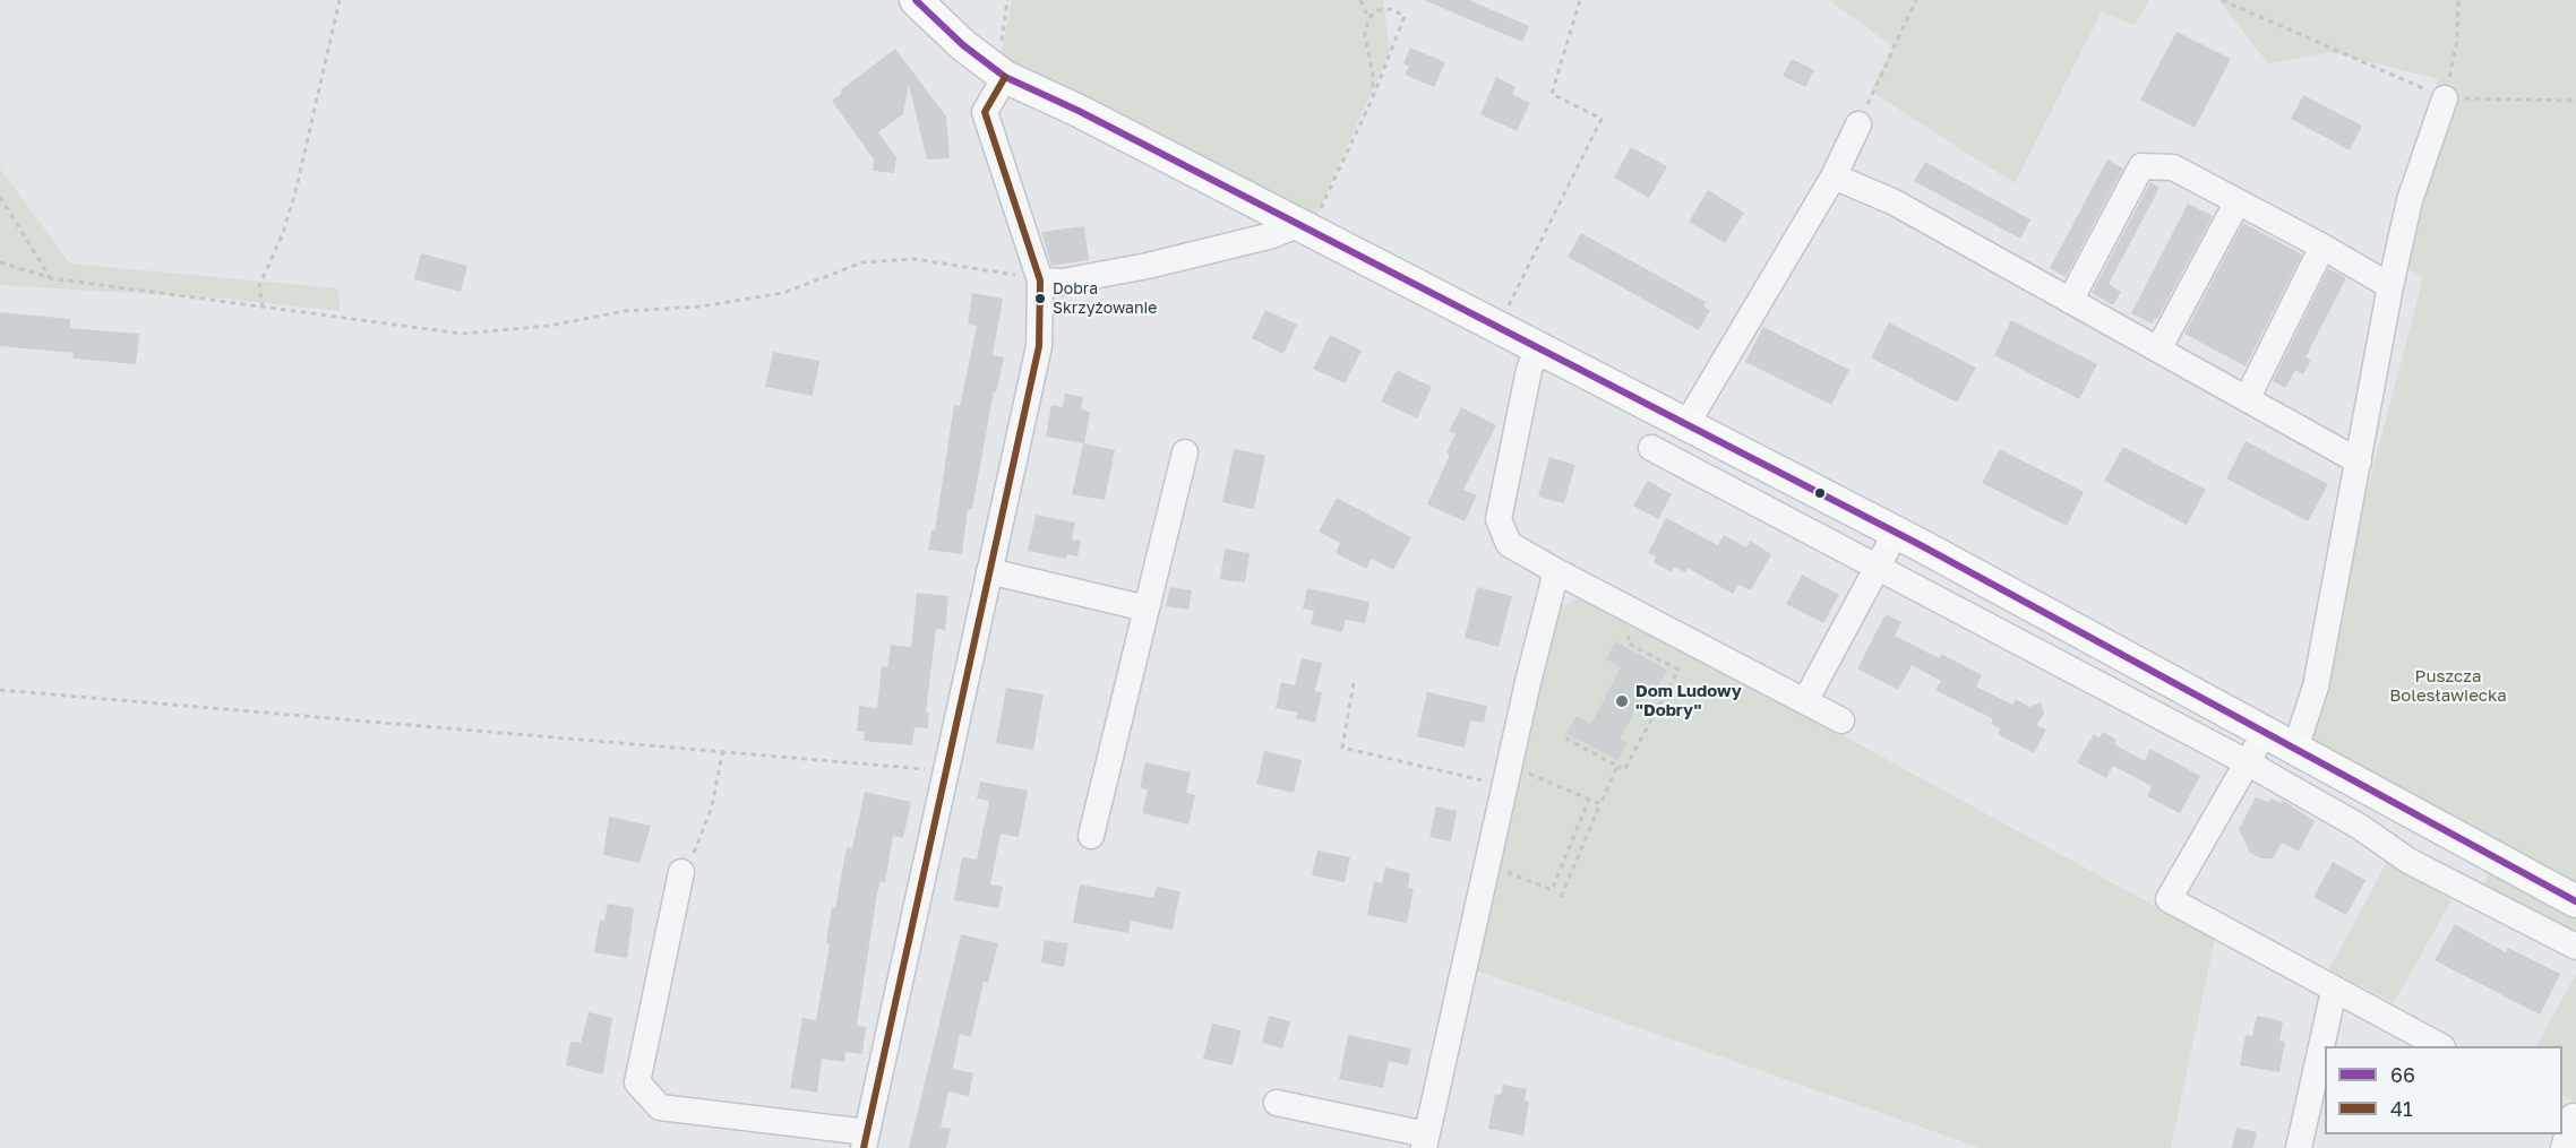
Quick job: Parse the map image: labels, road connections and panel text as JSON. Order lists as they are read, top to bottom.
{
  "parks": ["Puszcza Bolesławiecka"],
  "places": ["Dobra Skrzyżowanie", "Dom Ludowy \"Dobry\""],
  "lines": ["transit line 66", "transit line 41"],
  "legend": ["66", "41"]
}
